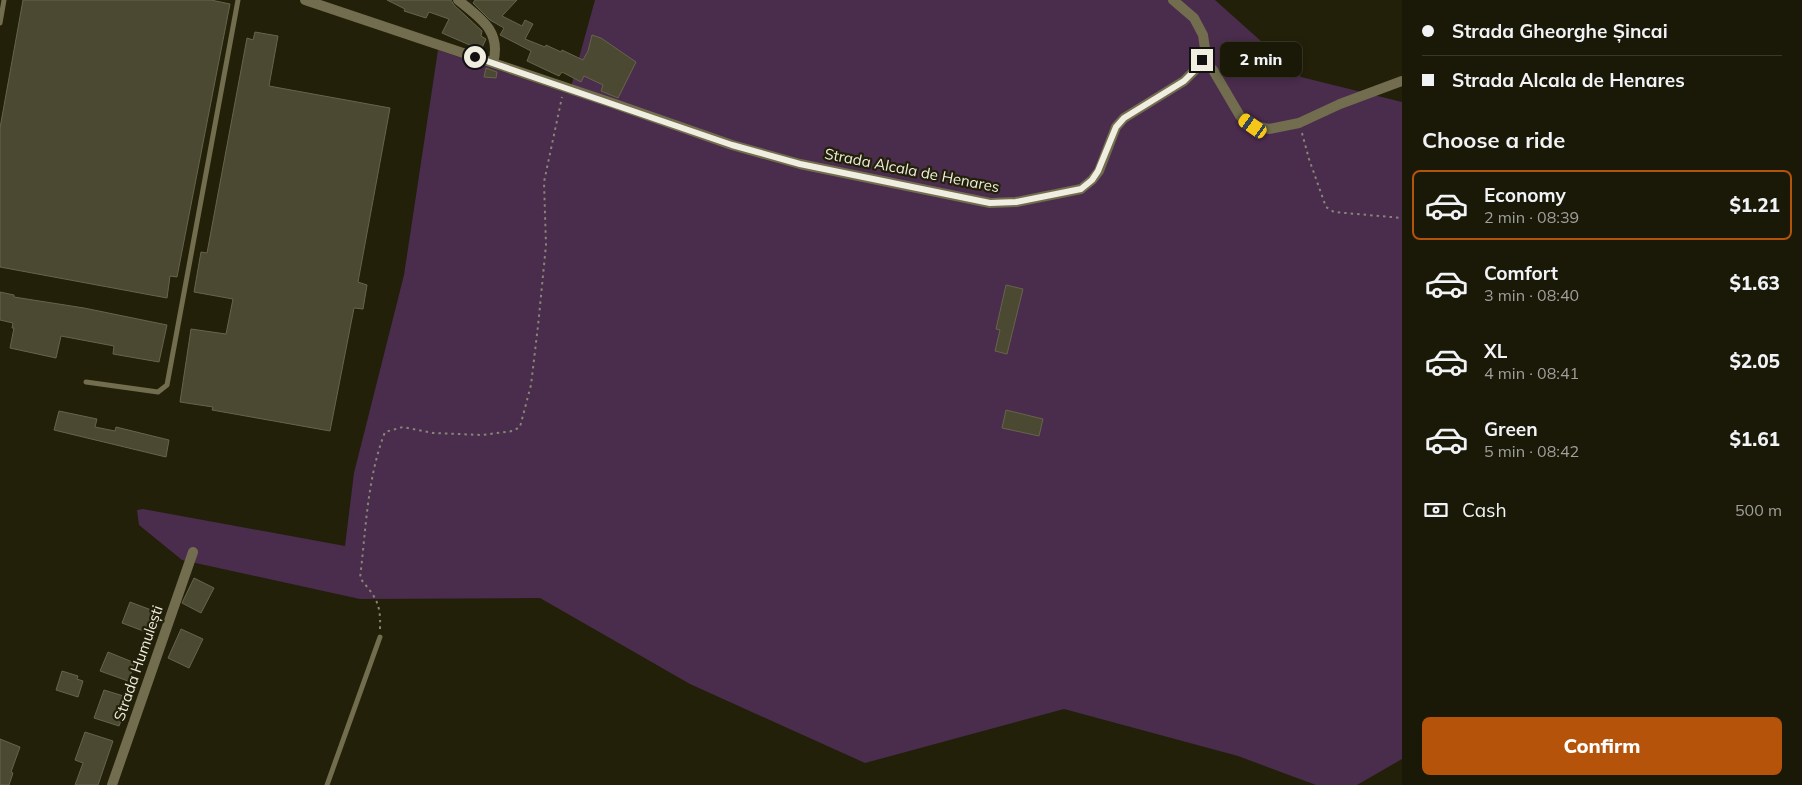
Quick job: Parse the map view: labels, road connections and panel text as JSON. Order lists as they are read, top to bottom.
{
  "streets": {
    "street": ["Strada Alcala de Henares", "Strada Humulești"]
  },
  "page": {
    "banner": ["Strada Gheorghe Șincai", "Strada Alcala de Henares"],
    "bubble": "2 min",
    "heading": "Choose a ride",
    "list": [
      {
        "name": "Economy",
        "note": "2 min · 08:39",
        "value": "$1.21"
      },
      {
        "name": "Comfort",
        "note": "3 min · 08:40",
        "value": "$1.63"
      },
      {
        "name": "XL",
        "note": "4 min · 08:41",
        "value": "$2.05"
      },
      {
        "name": "Green",
        "note": "5 min · 08:42",
        "value": "$1.61"
      }
    ],
    "pay": ["Cash", "500 m"],
    "buttons": "Confirm"
  }
}
